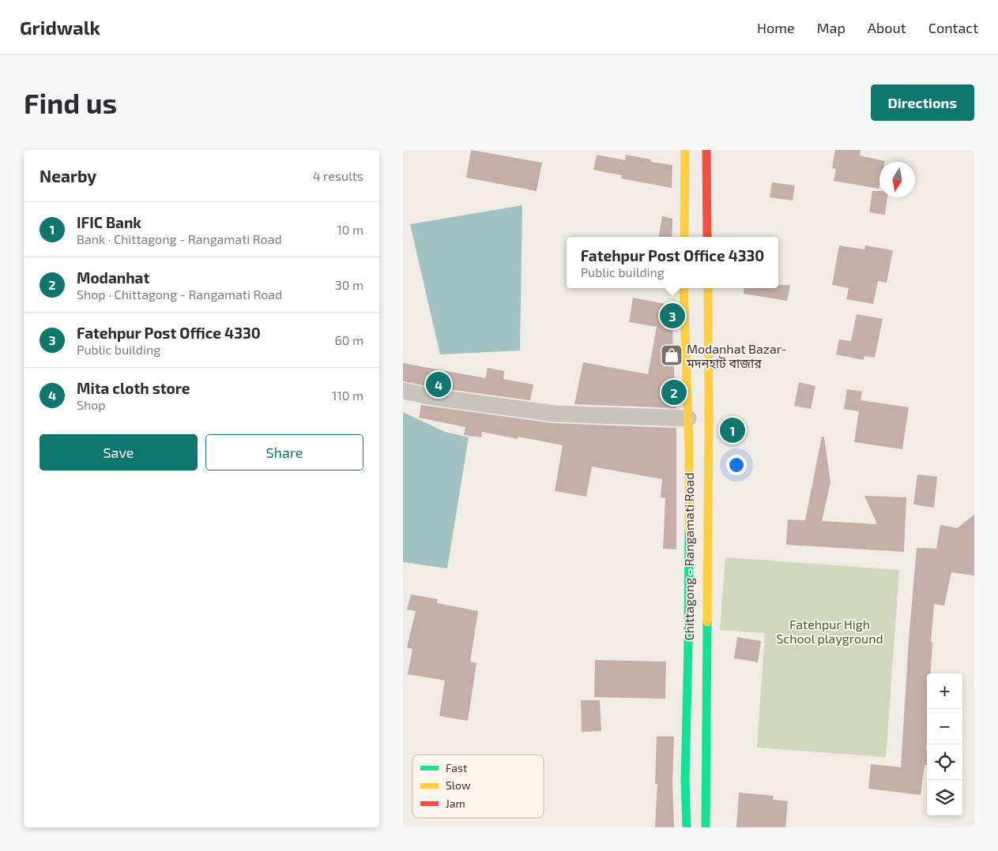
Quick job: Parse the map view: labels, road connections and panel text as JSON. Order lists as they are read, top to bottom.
{
  "streets": {
    "highway": ["Chittagong - Rangamati Road"]
  },
  "parks": ["Fatehpur High School playground"],
  "places": {
    "shop": ["Modanhat Bazar- মদনহাট বাজার"]
  },
  "legend": ["Fast", "Slow", "Jam"],
  "north": "bottom",
  "page": {
    "header": "Gridwalk",
    "nav": [
      "Home",
      "Map",
      "About",
      "Contact"
    ],
    "buttons": [
      "Directions",
      ["Save", "Share"]
    ],
    "title": "Find us",
    "heading": ["Nearby", "4 results"],
    "list": [
      {
        "mark": "1",
        "name": "IFIC Bank",
        "note": "Bank · Chittagong - Rangamati Road",
        "value": "10 m"
      },
      {
        "mark": "2",
        "name": "Modanhat",
        "note": "Shop · Chittagong - Rangamati Road",
        "value": "30 m"
      },
      {
        "mark": "3",
        "name": "Fatehpur Post Office 4330",
        "note": "Public building",
        "value": "60 m"
      },
      {
        "mark": "4",
        "name": "Mita cloth store",
        "note": "Shop",
        "value": "110 m"
      }
    ],
    "popup": ["Fatehpur Post Office 4330", "Public building"],
    "pins": [
      "3",
      "4",
      "2",
      "1"
    ],
    "map_buttons": ["+", "−"]
  }
}
